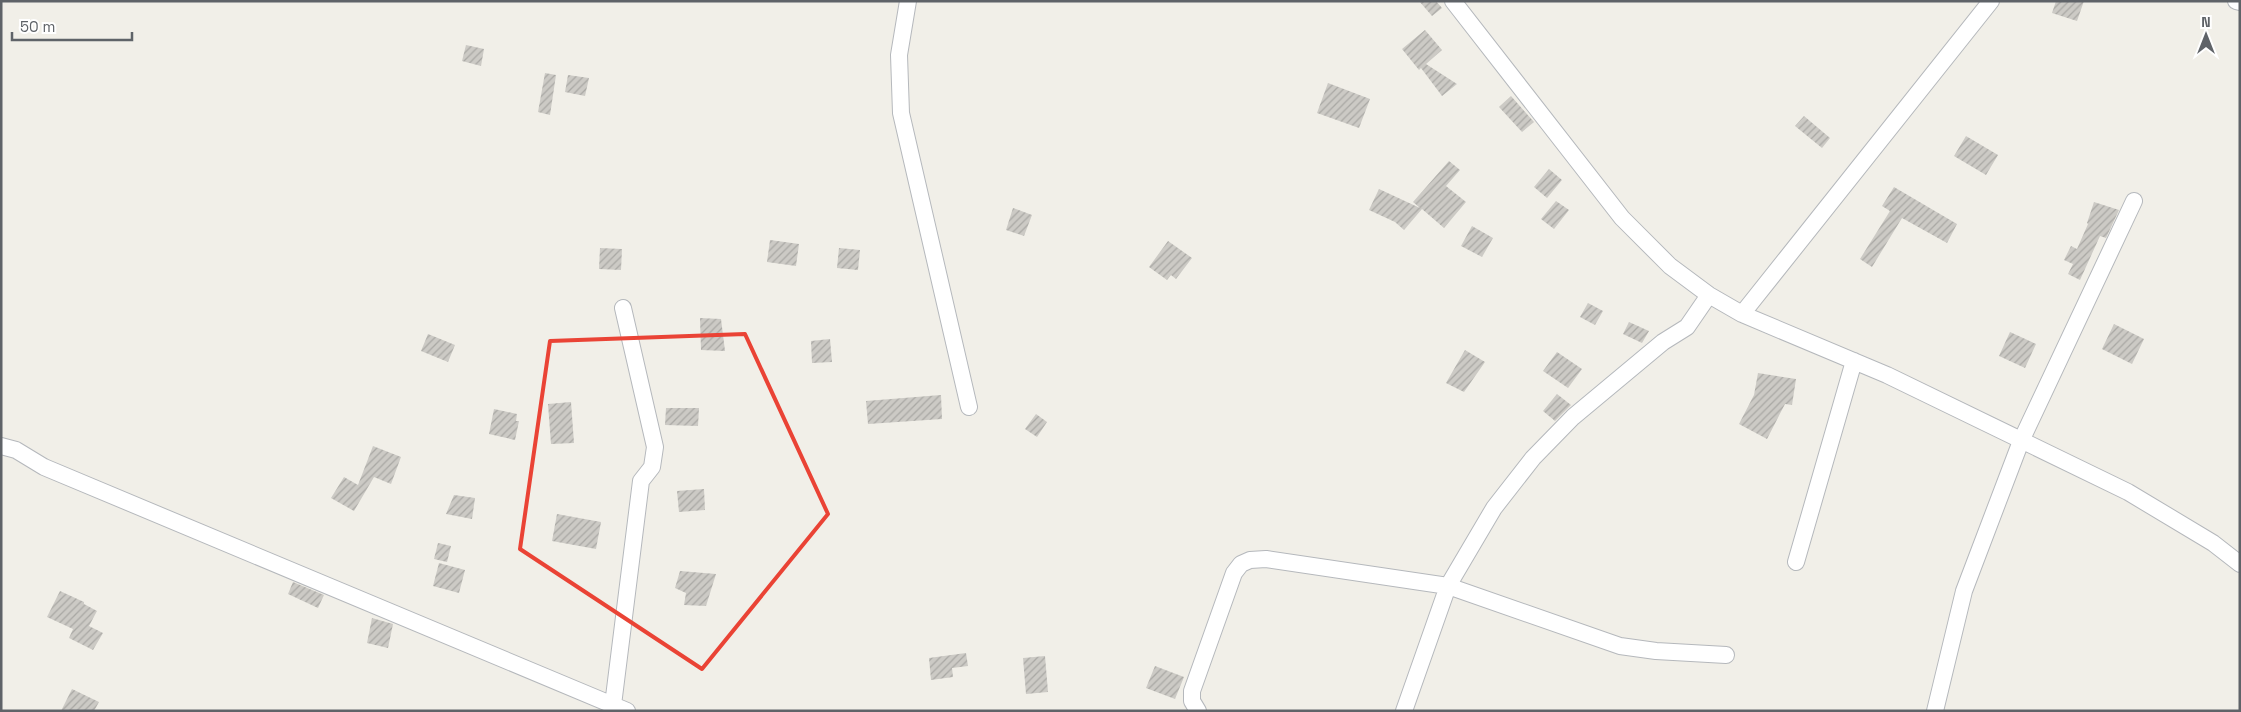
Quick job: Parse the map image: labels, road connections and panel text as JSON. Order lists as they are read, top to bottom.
{
  "scale_bar": "50 m",
  "north": "top"
}
